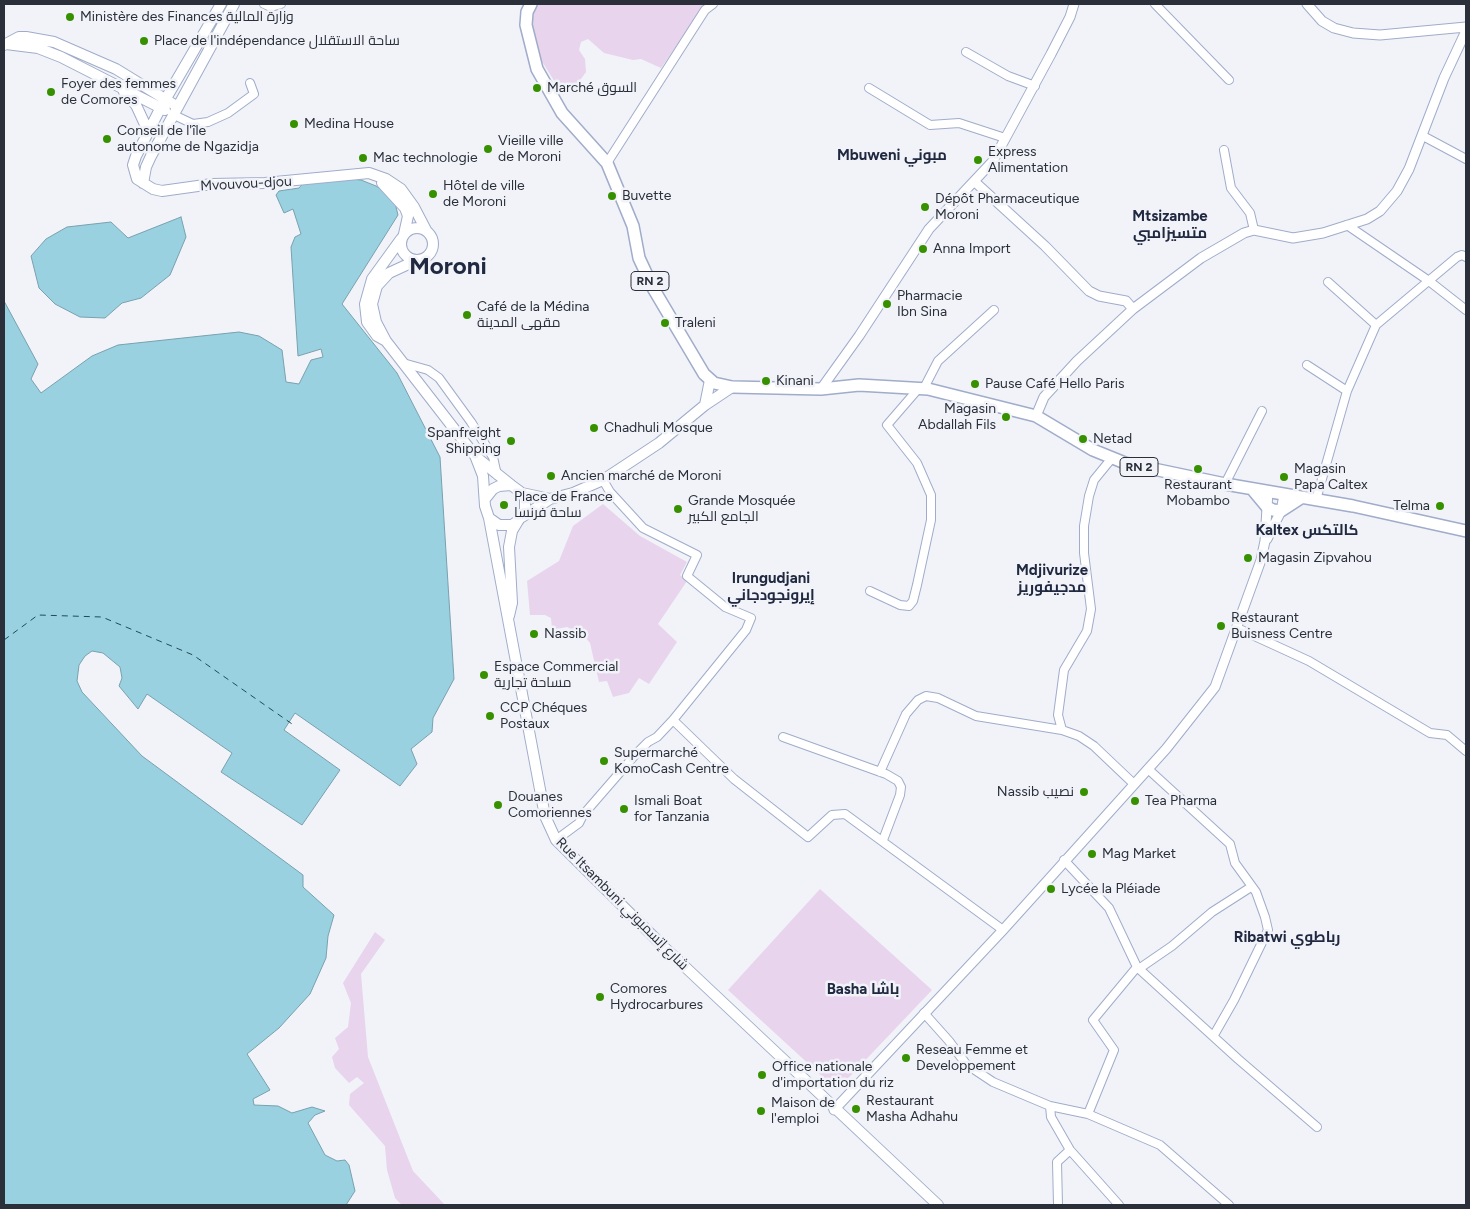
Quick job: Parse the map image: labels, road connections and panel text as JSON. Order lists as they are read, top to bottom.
{
  "streets": {
    "main road": ["Mvouvou-djou", "RN 2", "Rue Itsambuni شارع إتسمبوني"]
  },
  "districts": [
    "Mbuweni مبوني",
    "Mtsizambe متسيزامبي",
    "Moroni",
    "Kaltex كالتكس",
    "Mdjivurize مدجيفوريز",
    "Irungudjani إيرونجودجاني",
    "Ribatwi رباطوي",
    "Basha باشا"
  ],
  "places": [
    "Ministère des Finances وزارة المالية",
    "Place de l'indépendance ساحة الاستقلال",
    "Marché السوق",
    "Foyer des femmes de Comores",
    "Medina House",
    "Conseil de l'île autonome de Ngazidja",
    "Vieille ville de Moroni",
    "Mac technologie",
    "Express Alimentation",
    "Hôtel de ville de Moroni",
    "Buvette",
    "Dépôt Pharmaceutique Moroni",
    "Anna Import",
    "Pharmacie Ibn Sina",
    "Café de la Médina مقهى المدينة",
    "Traleni",
    "Kinani",
    "Pause Café Hello Paris",
    "Magasin Abdallah Fils",
    "Chadhuli Mosque",
    "Netad",
    "Spanfreight Shipping",
    "Restaurant Mobambo",
    "Ancien marché de Moroni",
    "Magasin Papa Caltex",
    "Place de France ساحة فرنسا",
    "Telma",
    "Grande Mosquée الجامع الكبير",
    "Magasin Zipvahou",
    "Restaurant Buisness Centre",
    "Nassib",
    "Espace Commercial مساحة تجارية",
    "CCP Chéques Postaux",
    "Supermarché KomoCash Centre",
    "Nassib نصيب",
    "Tea Pharma",
    "Douanes Comoriennes",
    "Ismali Boat for Tanzania",
    "Mag Market",
    "Lycée la Pléiade",
    "Comores Hydrocarbures",
    "Reseau Femme et Developpement",
    "Office nationale d'importation du riz",
    "Restaurant Masha Adhahu",
    "Maison de l'emploi"
  ]
}
